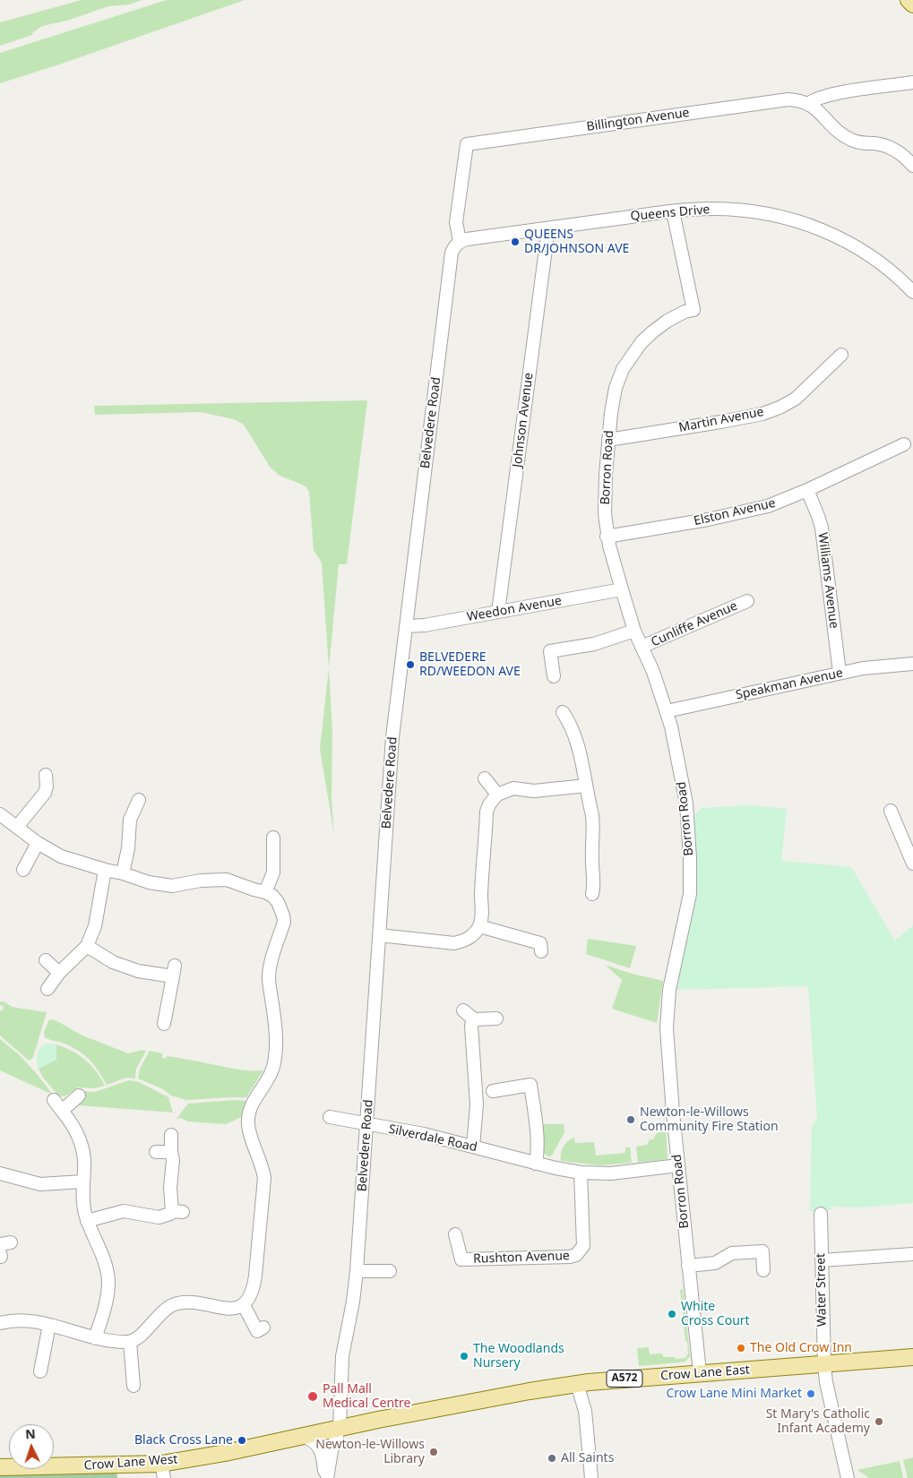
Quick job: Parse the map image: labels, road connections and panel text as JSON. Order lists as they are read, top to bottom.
{
  "streets": {
    "main road": ["Crow Lane East", "A572", "Crow Lane West"],
    "street": [
      "Billington Avenue",
      "Queens Drive",
      "Johnson Avenue",
      "Martin Avenue",
      "Belvedere Road",
      "Borron Road",
      "Elston Avenue",
      "Williams Avenue",
      "Weedon Avenue",
      "Cunliffe Avenue",
      "Speakman Avenue",
      "Silverdale Road",
      "Rushton Avenue",
      "Water Street"
    ]
  },
  "crossings": [
    ["Billington Avenue", "Queens Drive"],
    ["Billington Avenue", "Belvedere Road"],
    ["Queens Drive", "Johnson Avenue"],
    ["Queens Drive", "Belvedere Road"],
    ["Queens Drive", "Borron Road"],
    ["Johnson Avenue", "Weedon Avenue"],
    ["Martin Avenue", "Borron Road"],
    ["Belvedere Road", "Weedon Avenue"],
    ["Belvedere Road", "Silverdale Road"],
    ["Belvedere Road", "Crow Lane East"],
    ["Belvedere Road", "Crow Lane West"],
    ["Borron Road", "Elston Avenue"],
    ["Borron Road", "Weedon Avenue"],
    ["Borron Road", "Cunliffe Avenue"],
    ["Borron Road", "Speakman Avenue"],
    ["Borron Road", "Silverdale Road"],
    ["Borron Road", "Crow Lane East"],
    ["Elston Avenue", "Williams Avenue"],
    ["Williams Avenue", "Speakman Avenue"],
    ["Silverdale Road", "Rushton Avenue"],
    ["Water Street", "Crow Lane East"],
    ["Crow Lane East", "Crow Lane West"]
  ],
  "places": [
    "QUEENS DR/JOHNSON AVE",
    "BELVEDERE RD/WEEDON AVE",
    "Newton-le-Willows Community Fire Station",
    "White Cross Court",
    "The Old Crow Inn",
    "The Woodlands Nursery",
    "Crow Lane Mini Market",
    "Pall Mall Medical Centre",
    "St Mary's Catholic Infant Academy",
    "Black Cross Lane",
    "Newton-le-Willows Library",
    "All Saints"
  ],
  "north": "top"
}
